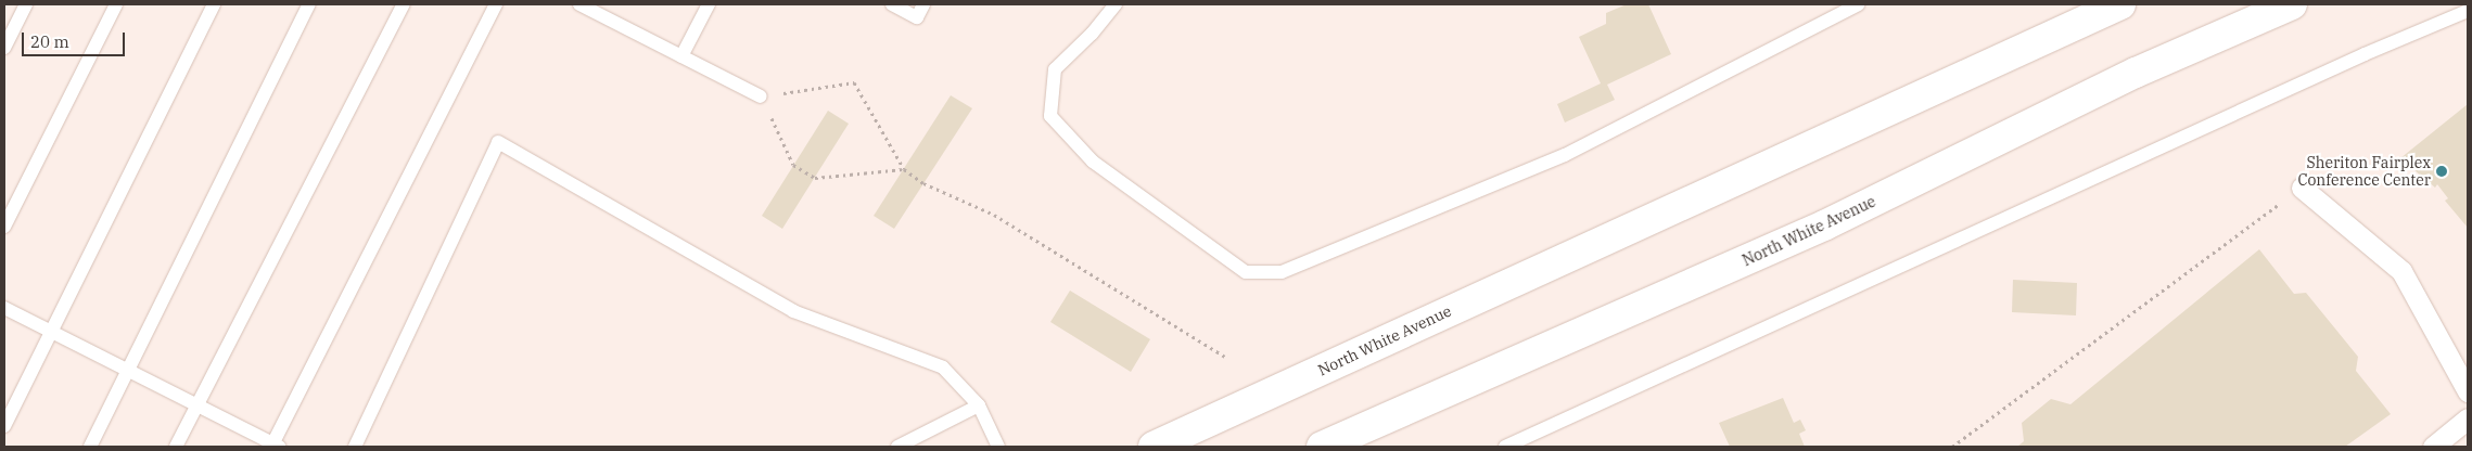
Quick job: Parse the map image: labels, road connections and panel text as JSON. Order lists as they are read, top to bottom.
{
  "streets": {
    "main road": ["North White Avenue"]
  },
  "places": ["Sheriton Fairplex Conference Center"],
  "scale_bar": "20 m"
}
